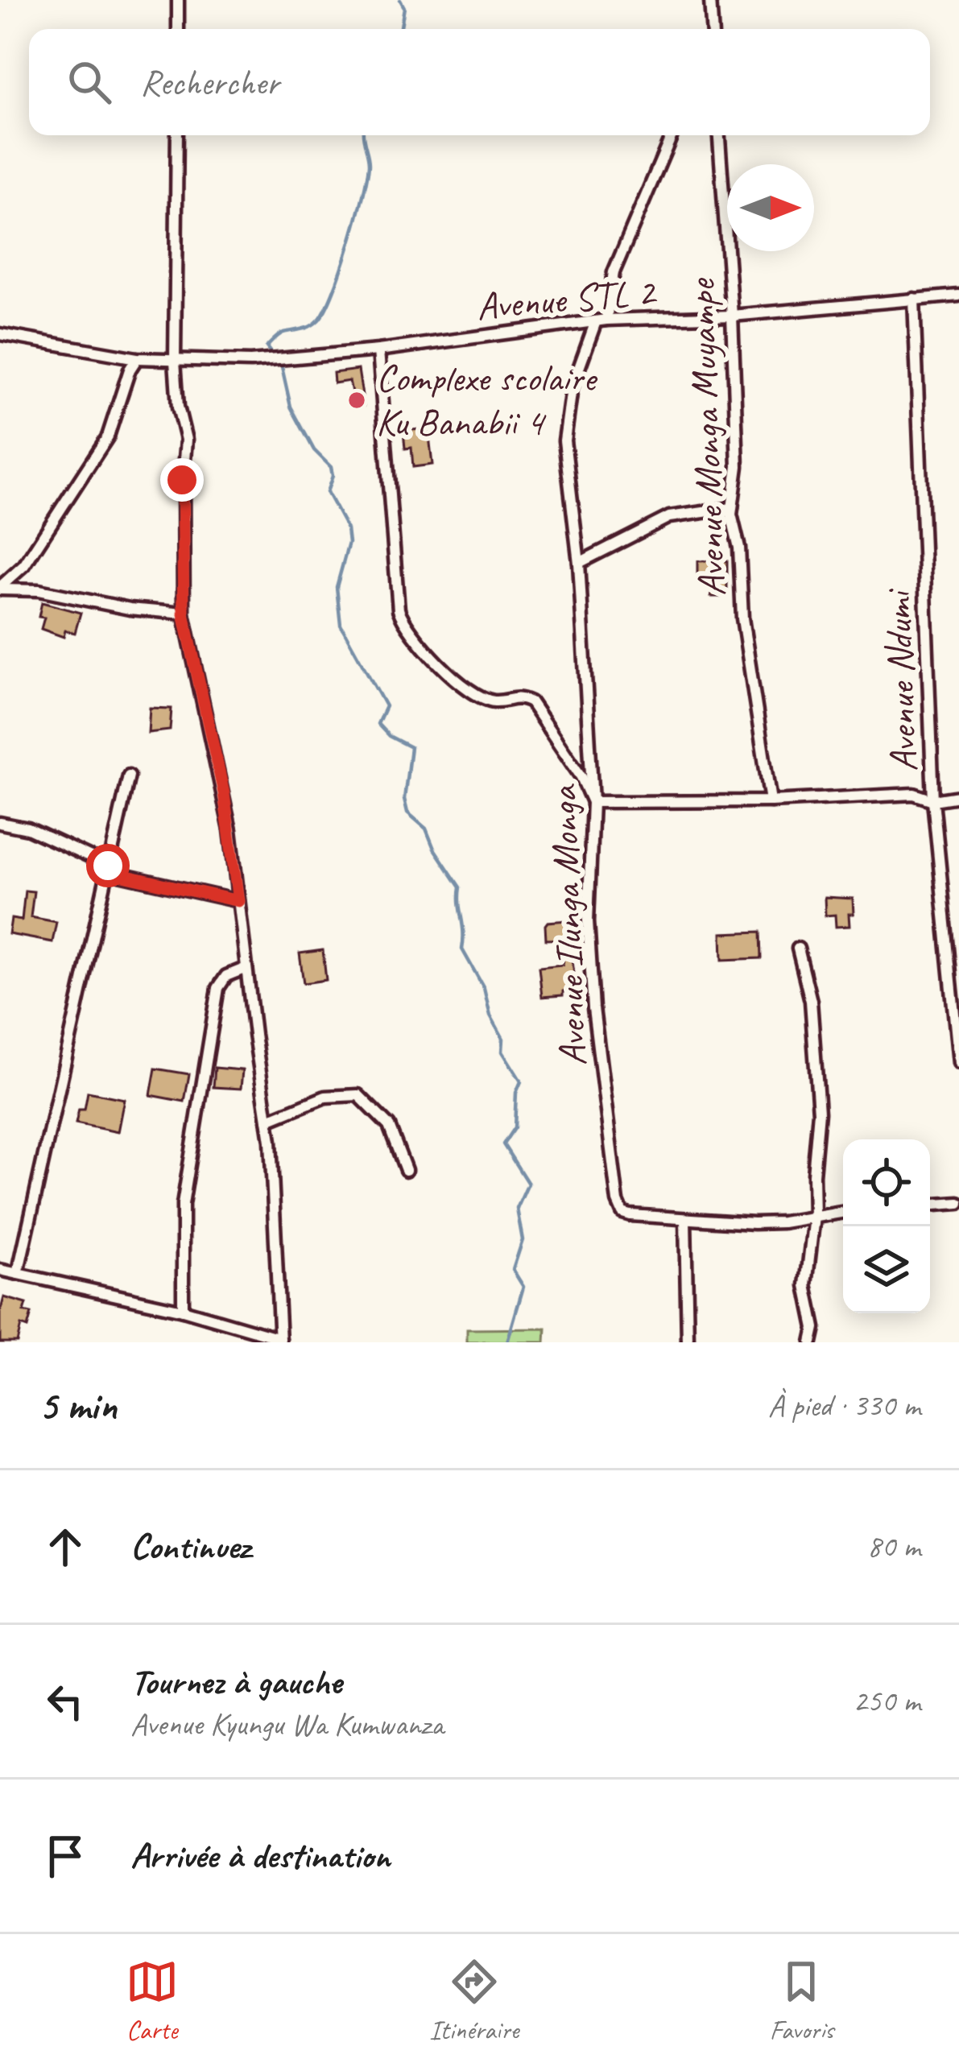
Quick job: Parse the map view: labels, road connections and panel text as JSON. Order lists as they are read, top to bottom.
{
  "streets": {
    "street": [
      "Avenue STL 2",
      "Avenue Monga Muyampe",
      "Avenue Ndumi",
      "Avenue Ilunga Monga"
    ]
  },
  "crossings": [
    ["Avenue STL 2", "Avenue Monga Muyampe"],
    ["Avenue STL 2", "Avenue Ndumi"],
    ["Avenue STL 2", "Avenue Ilunga Monga"]
  ],
  "places": ["Complexe scolaire Ku Banabii 4"],
  "north": "right",
  "page": {
    "search": "Rechercher",
    "heading": ["5 min", "À pied · 330 m"],
    "list": [
      ["Continuez", "80 m"],
      ["Tournez à gauche", "Avenue Kyungu Wa Kumwanza", "250 m"],
      "Arrivée à destination"
    ],
    "nav": ["Carte", "Itinéraire", "Favoris"]
  }
}
